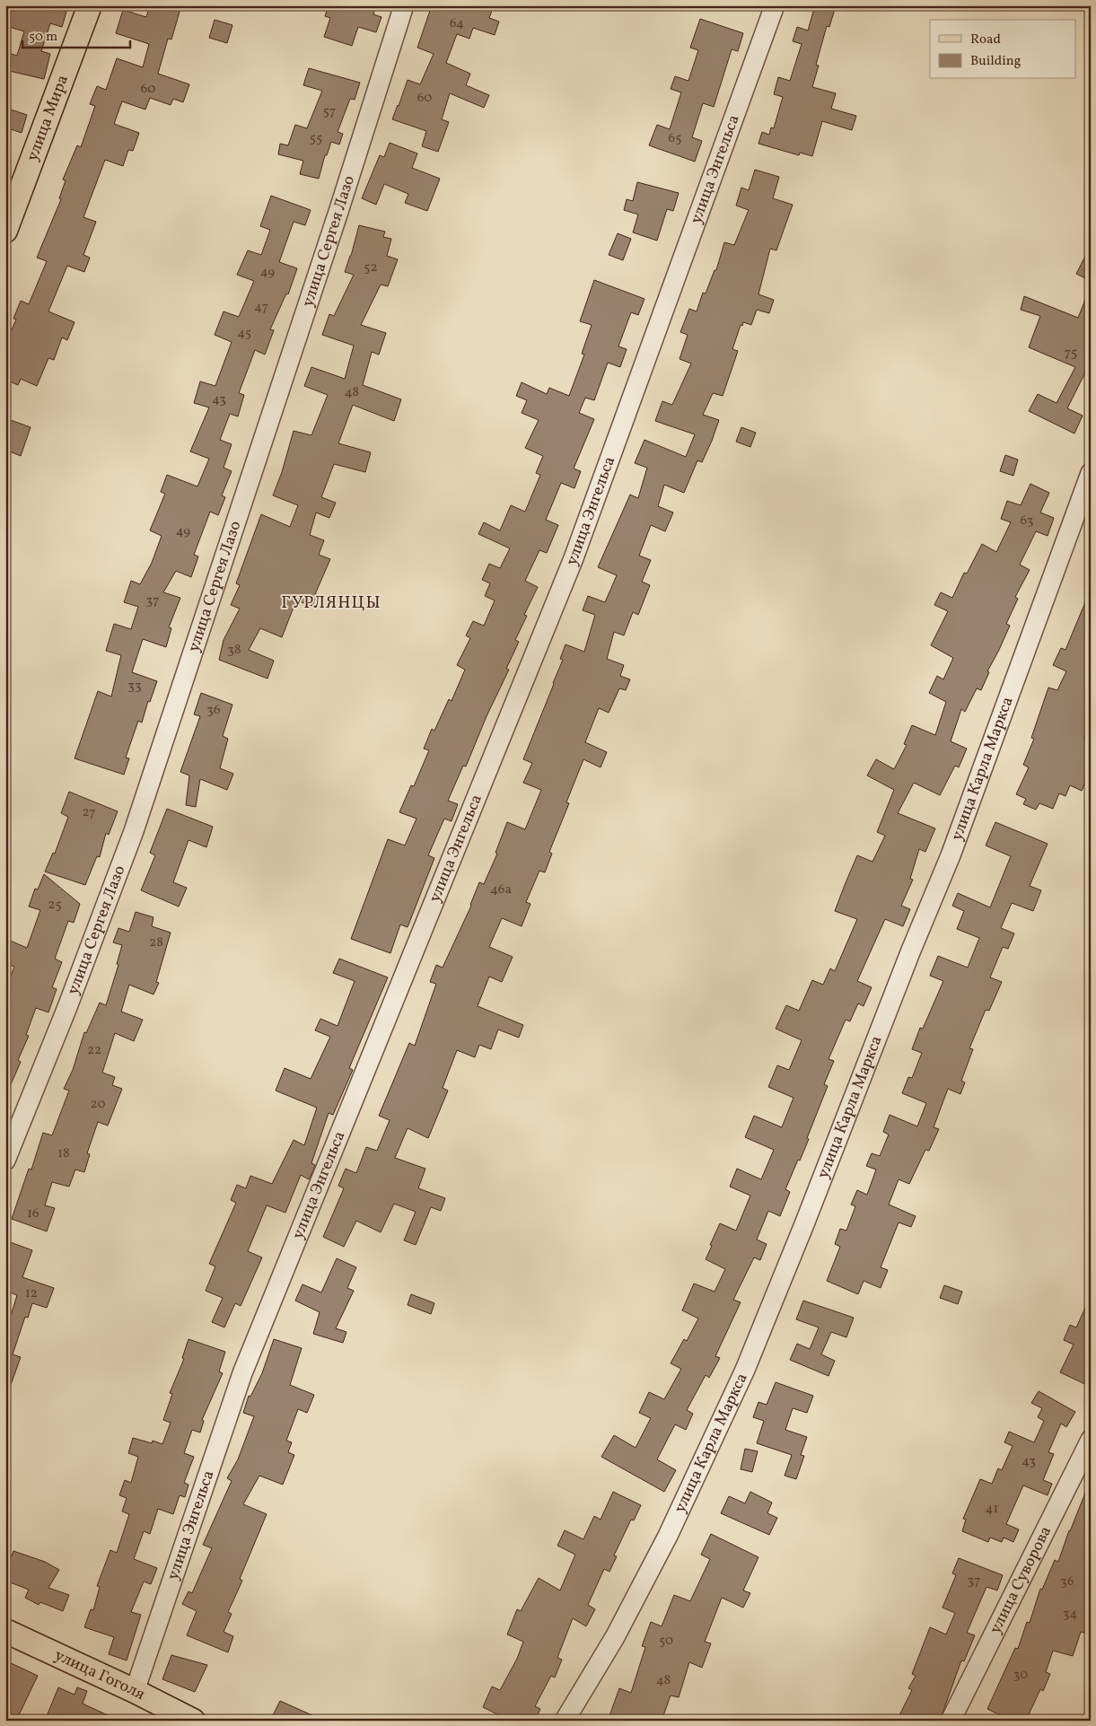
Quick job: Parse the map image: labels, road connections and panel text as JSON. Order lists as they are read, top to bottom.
{
  "streets": {
    "main road": ["улица Мира", "улица Гоголя"],
    "street": [
      "улица Энгельса",
      "улица Сергея Лазо",
      "улица Карла Маркса",
      "улица Суворова"
    ]
  },
  "crossings": [
    ["улица Энгельса", "улица Гоголя"]
  ],
  "districts": ["ГУРЛЯНЦЫ"],
  "house_numbers": [
    "64",
    "60",
    "60",
    "57",
    "55",
    "65",
    "52",
    "49",
    "47",
    "45",
    "75",
    "48",
    "43",
    "63",
    "49",
    "37",
    "38",
    "33",
    "36",
    "27",
    "46а",
    "25",
    "28",
    "22",
    "20",
    "18",
    "16",
    "12",
    "43",
    "41",
    "37",
    "36",
    "34",
    "50",
    "30",
    "48"
  ],
  "legend": ["Road", "Building"],
  "scale_bar": "50 m"
}
